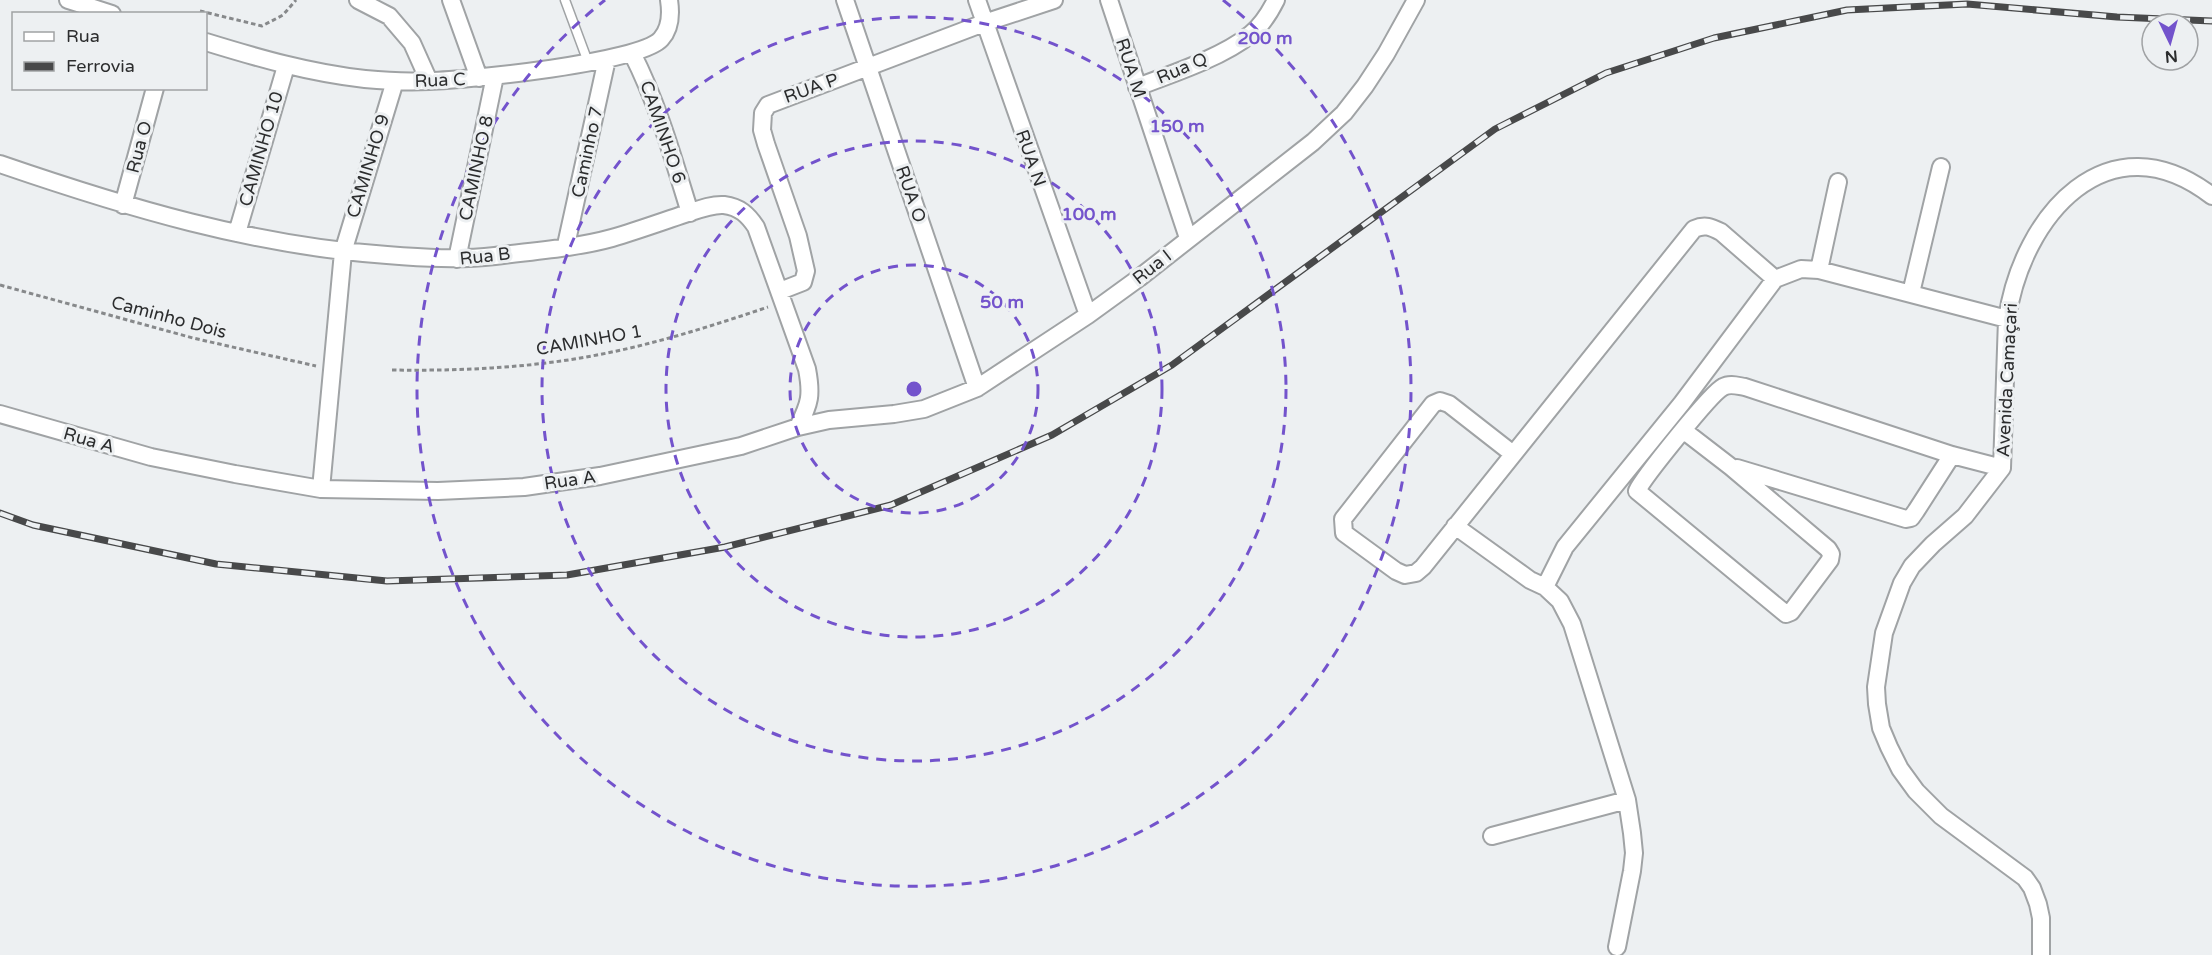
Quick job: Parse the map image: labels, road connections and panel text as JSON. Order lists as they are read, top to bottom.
{
  "streets": {
    "street": [
      "RUA M",
      "Rua Q",
      "Rua C",
      "RUA P",
      "CAMINHO 6",
      "Rua O",
      "CAMINHO 10",
      "Caminho 7",
      "RUA N",
      "CAMINHO 9",
      "CAMINHO 8",
      "RUA O",
      "Rua B",
      "Rua I",
      "Avenida Camaçari",
      "Rua A"
    ],
    "path": ["Caminho Dois", "CAMINHO 1"]
  },
  "crossings": [
    ["RUA M", "Rua Q"],
    ["RUA M", "Rua I"],
    ["Rua C", "CAMINHO 6"],
    ["Rua C", "CAMINHO 10"],
    ["Rua C", "Caminho 7"],
    ["Rua C", "CAMINHO 9"],
    ["Rua C", "CAMINHO 8"],
    ["RUA P", "RUA N"],
    ["RUA P", "RUA O"],
    ["RUA P", "Rua B"],
    ["RUA P", "CAMINHO 1"],
    ["CAMINHO 6", "Rua B"],
    ["Rua O", "Rua B"],
    ["CAMINHO 10", "Rua B"],
    ["Caminho 7", "Rua B"],
    ["RUA N", "Rua I"],
    ["CAMINHO 9", "Rua B"],
    ["CAMINHO 8", "Rua B"],
    ["RUA O", "Rua I"],
    ["Rua B", "Rua I"],
    ["Rua B", "CAMINHO 1"],
    ["Rua B", "Rua A"],
    ["Rua I", "Rua A"]
  ],
  "legend": ["Rua", "Ferrovia"],
  "north": "bottom",
  "rings": [
    "200 m",
    "150 m",
    "100 m",
    "50 m"
  ]
}
